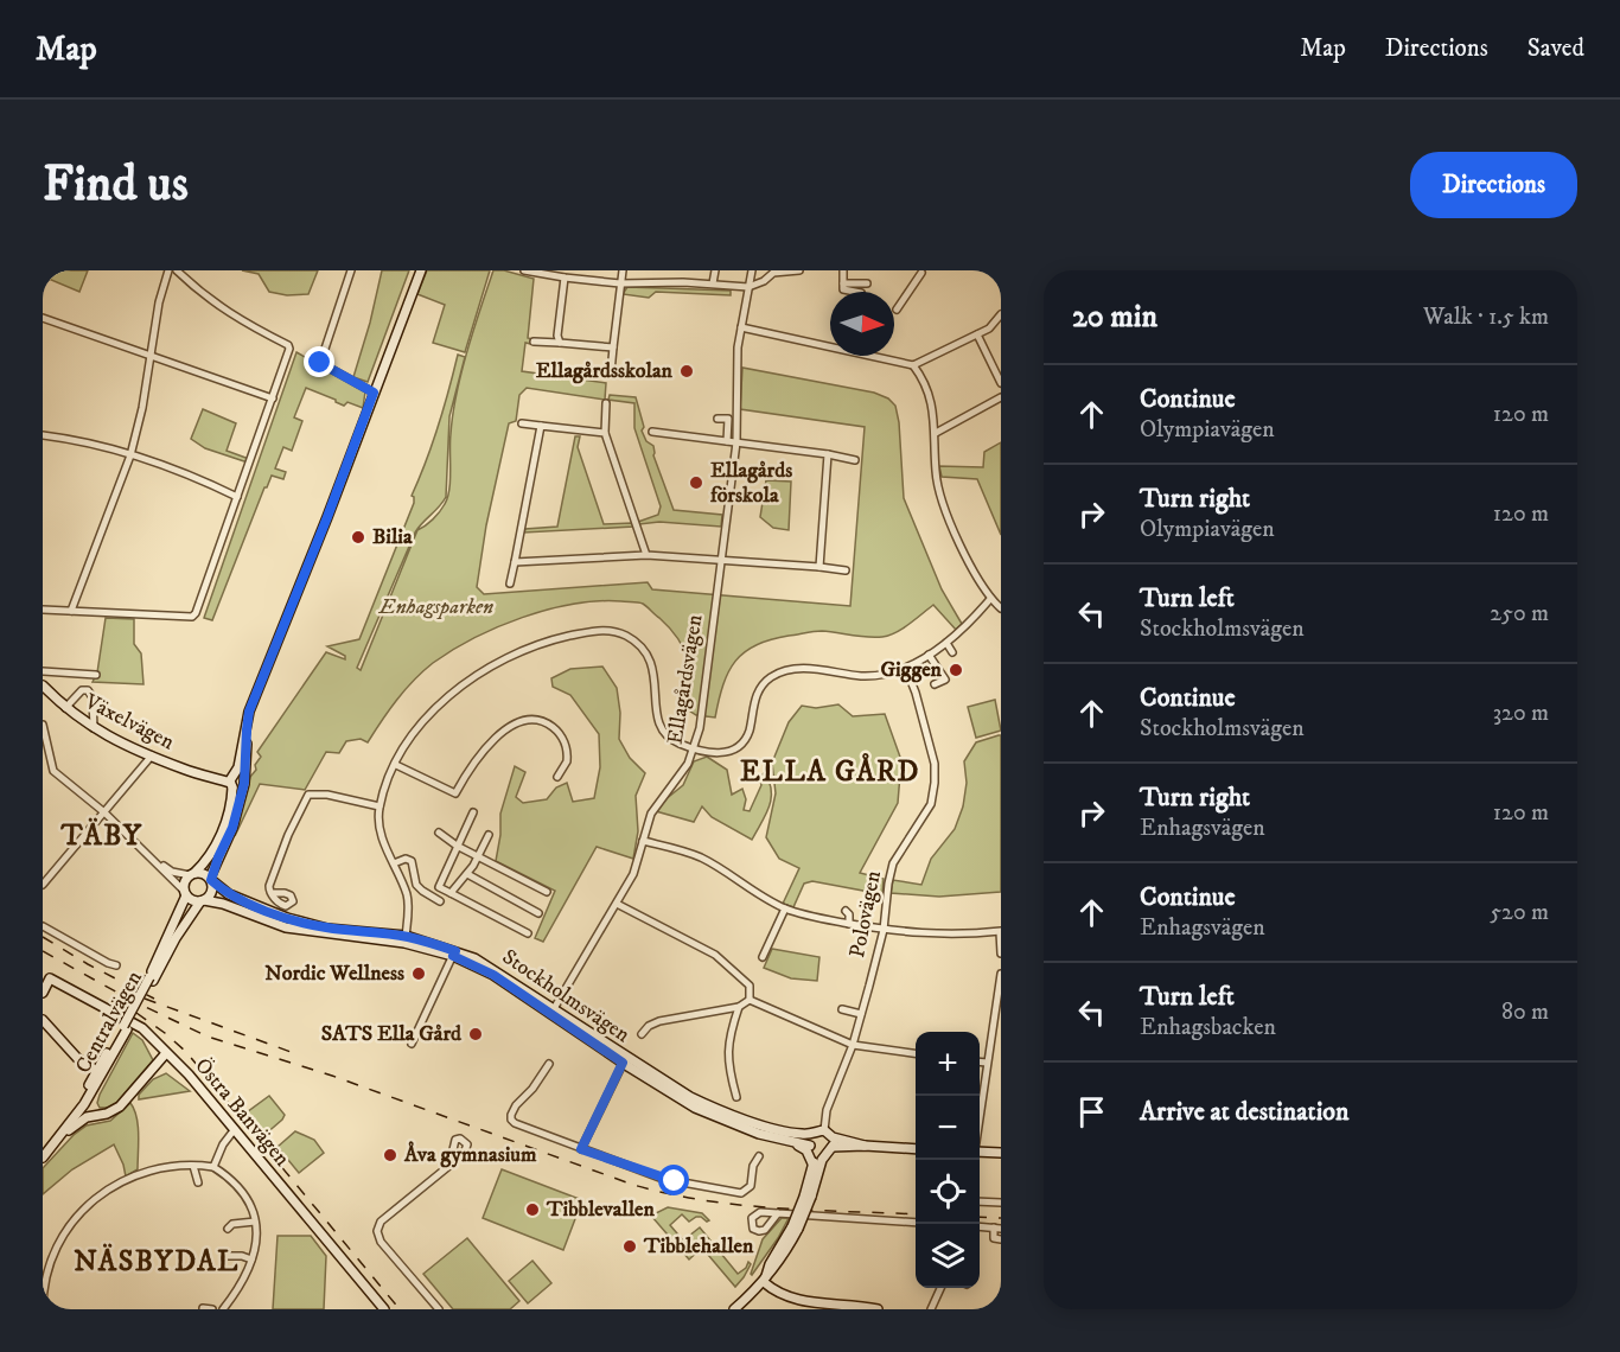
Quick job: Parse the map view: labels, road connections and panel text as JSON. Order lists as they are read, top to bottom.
{
  "streets": {
    "street": [
      "Ellagårdsvägen",
      "Växelvägen",
      "Polovägen",
      "Stockholmsvägen",
      "Centralvägen",
      "Östra Banvägen"
    ]
  },
  "crossings": [
    ["Ellagårdsvägen", "Stockholmsvägen"],
    ["Stockholmsvägen", "Centralvägen"]
  ],
  "districts": ["ELLA GÅRD", "TÄBY", "NÄSBYDAL"],
  "parks": ["Enhagsparken"],
  "places": [
    "Ellagårdsskolan",
    "Ellagårds förskola",
    "Bilia",
    "Giggen",
    "Nordic Wellness",
    "SATS Ella Gård",
    "Åva gymnasium",
    "Tibblevallen",
    "Tibblehallen"
  ],
  "north": "right",
  "page": {
    "header": "Map",
    "nav": ["Map", "Directions", "Saved"],
    "buttons": "Directions",
    "title": "Find us",
    "heading": ["20 min", "Walk · 1.5 km"],
    "list": [
      ["Continue", "Olympiavägen", "120 m"],
      ["Turn right", "Olympiavägen", "120 m"],
      ["Turn left", "Stockholmsvägen", "250 m"],
      ["Continue", "Stockholmsvägen", "320 m"],
      ["Turn right", "Enhagsvägen", "120 m"],
      ["Continue", "Enhagsvägen", "520 m"],
      ["Turn left", "Enhagsbacken", "80 m"],
      "Arrive at destination"
    ],
    "map_buttons": ["+", "−"]
  }
}
